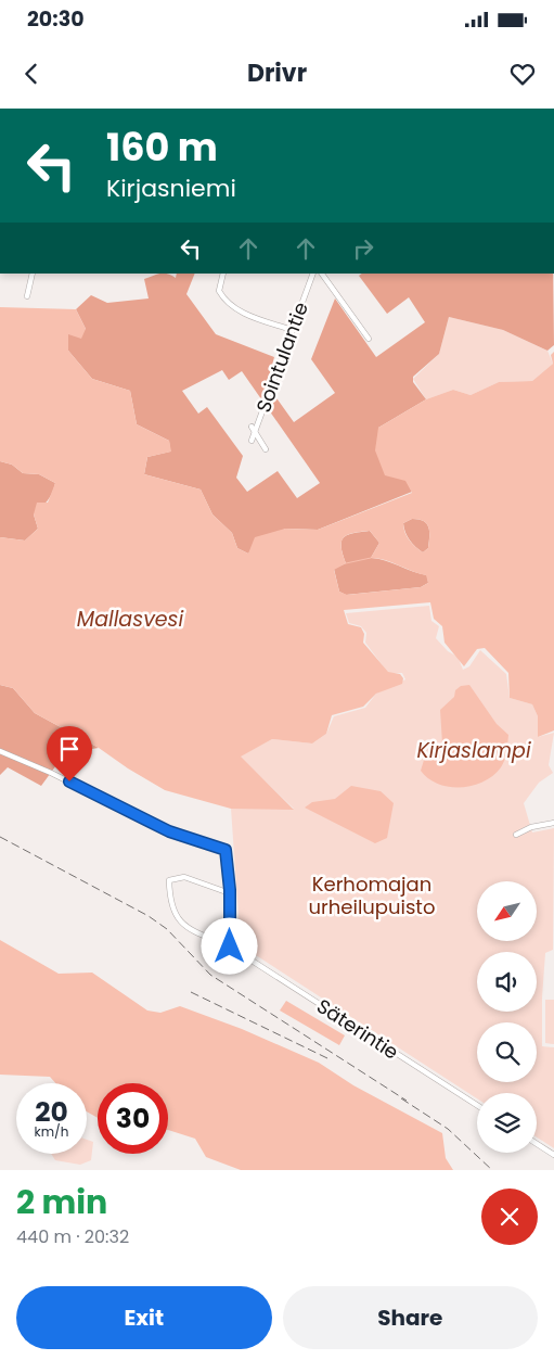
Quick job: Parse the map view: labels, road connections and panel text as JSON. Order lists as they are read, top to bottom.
{
  "streets": {
    "street": ["Sointulantie", "Säterintie"]
  },
  "water": ["Mallasvesi", "Kirjaslampi"],
  "parks": ["Kerhomajan urheilupuisto"],
  "north": "bottom left",
  "page": {
    "status": "20:30",
    "header": "Drivr",
    "turn": ["160 m", "Kirjasniemi"],
    "speed": "20 km/h",
    "limit": "30",
    "heading": ["2 min", "440 m · 20:32"],
    "buttons": ["Exit", "Share"]
  }
}
